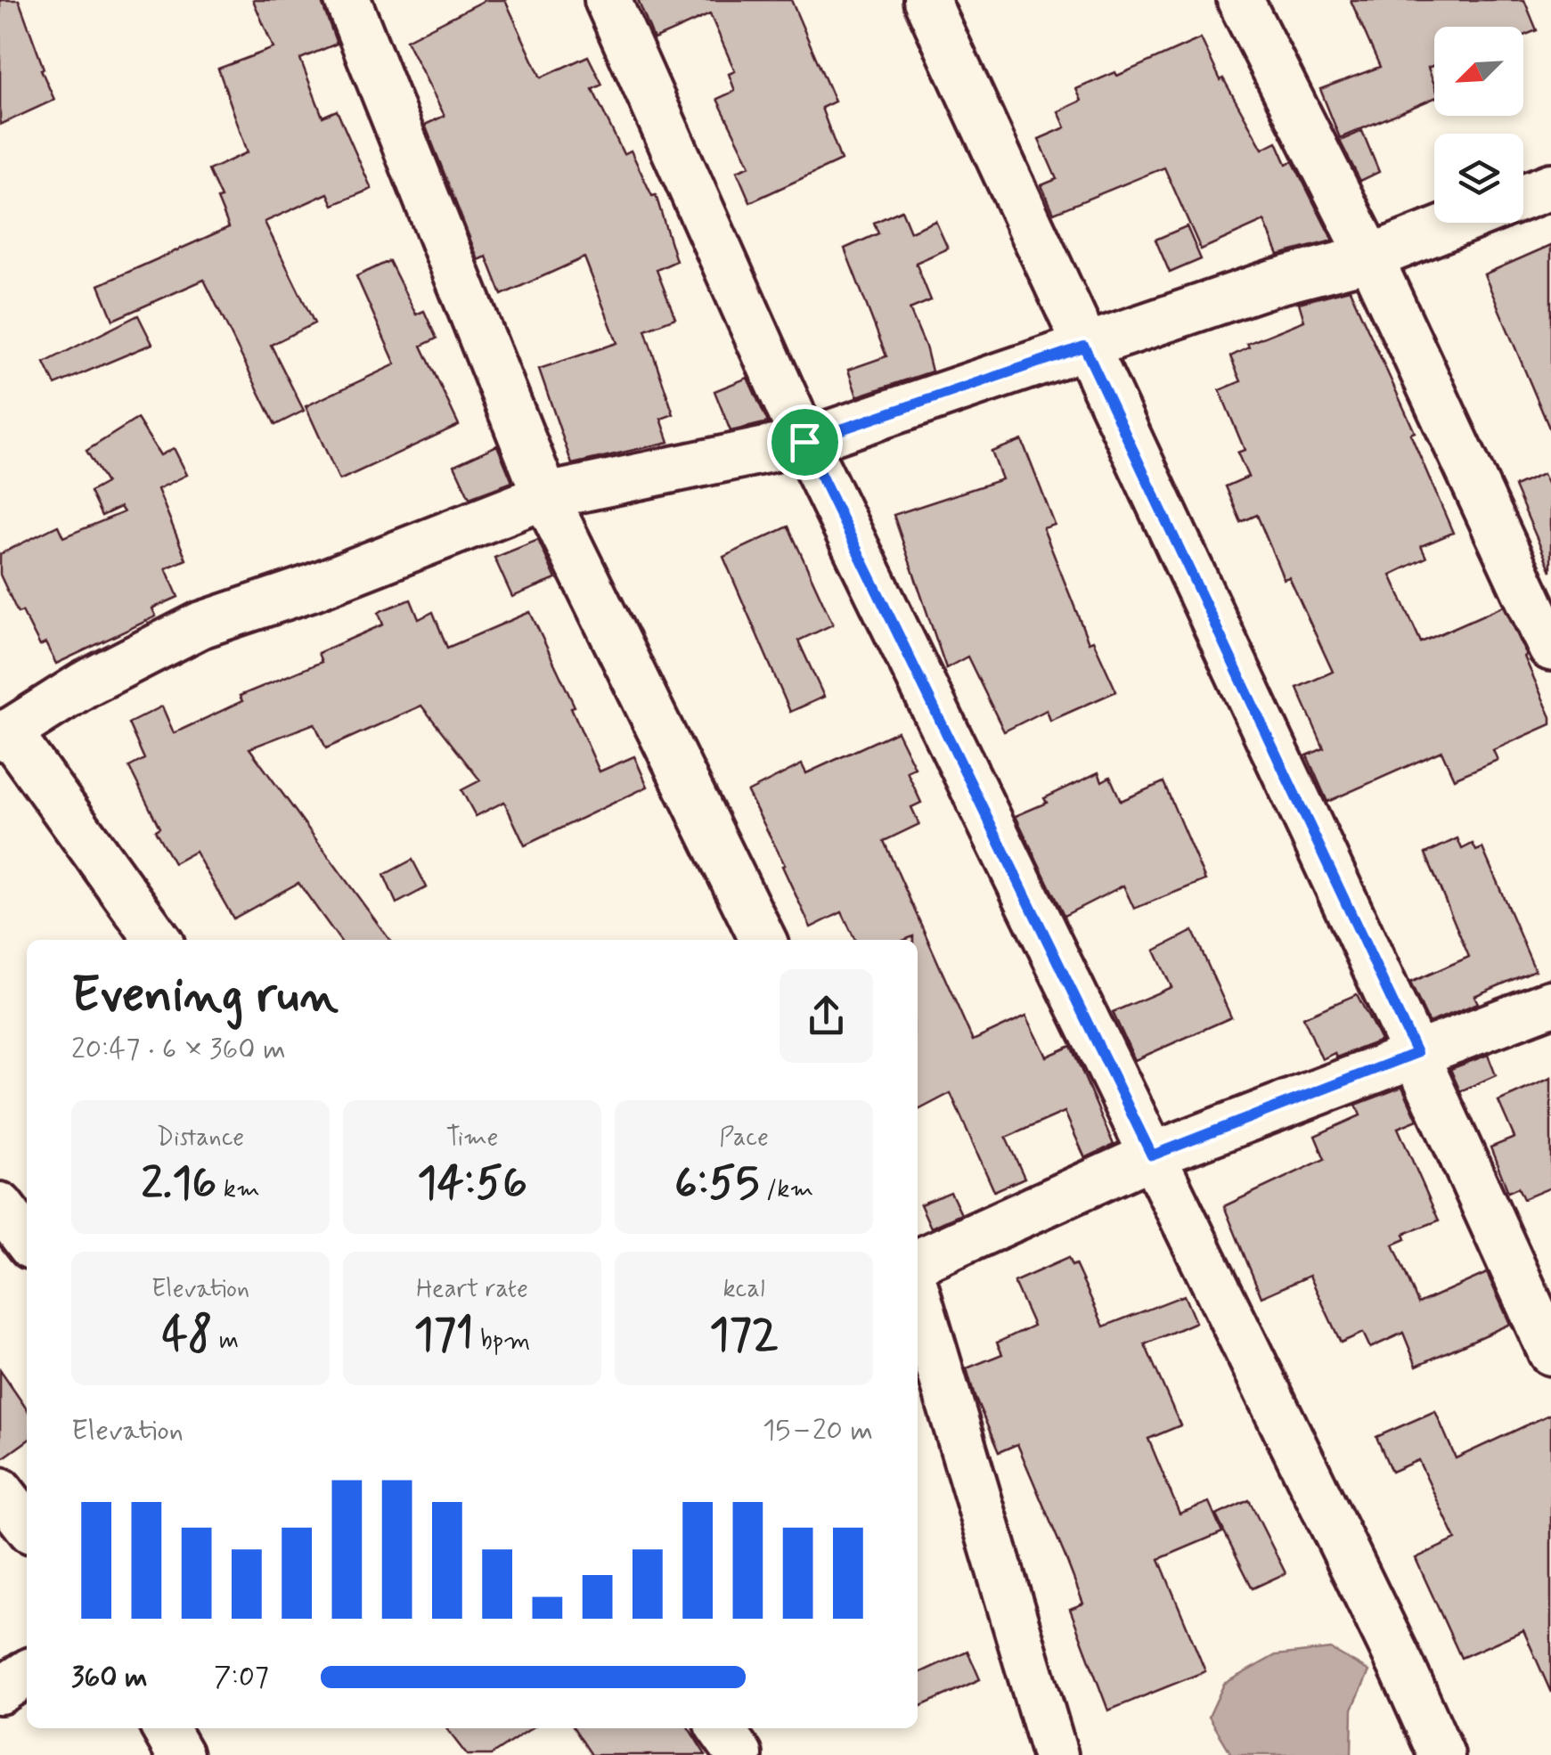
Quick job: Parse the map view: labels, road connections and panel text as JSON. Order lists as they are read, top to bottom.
{
  "north": "bottom left",
  "page": {
    "heading": ["Evening run", "20:47 · 6 × 360 m"],
    "stats": [
      ["Distance", "2.16 km"],
      ["Time", "14:56"],
      ["Pace", "6:55 /km"],
      ["Elevation", "48 m"],
      ["Heart rate", "171 bpm"],
      ["kcal", "172"]
    ],
    "chart": ["Elevation", "15–20 m"],
    "list": [
      {
        "name": "360 m",
        "note": "7:07"
      }
    ]
  }
}
